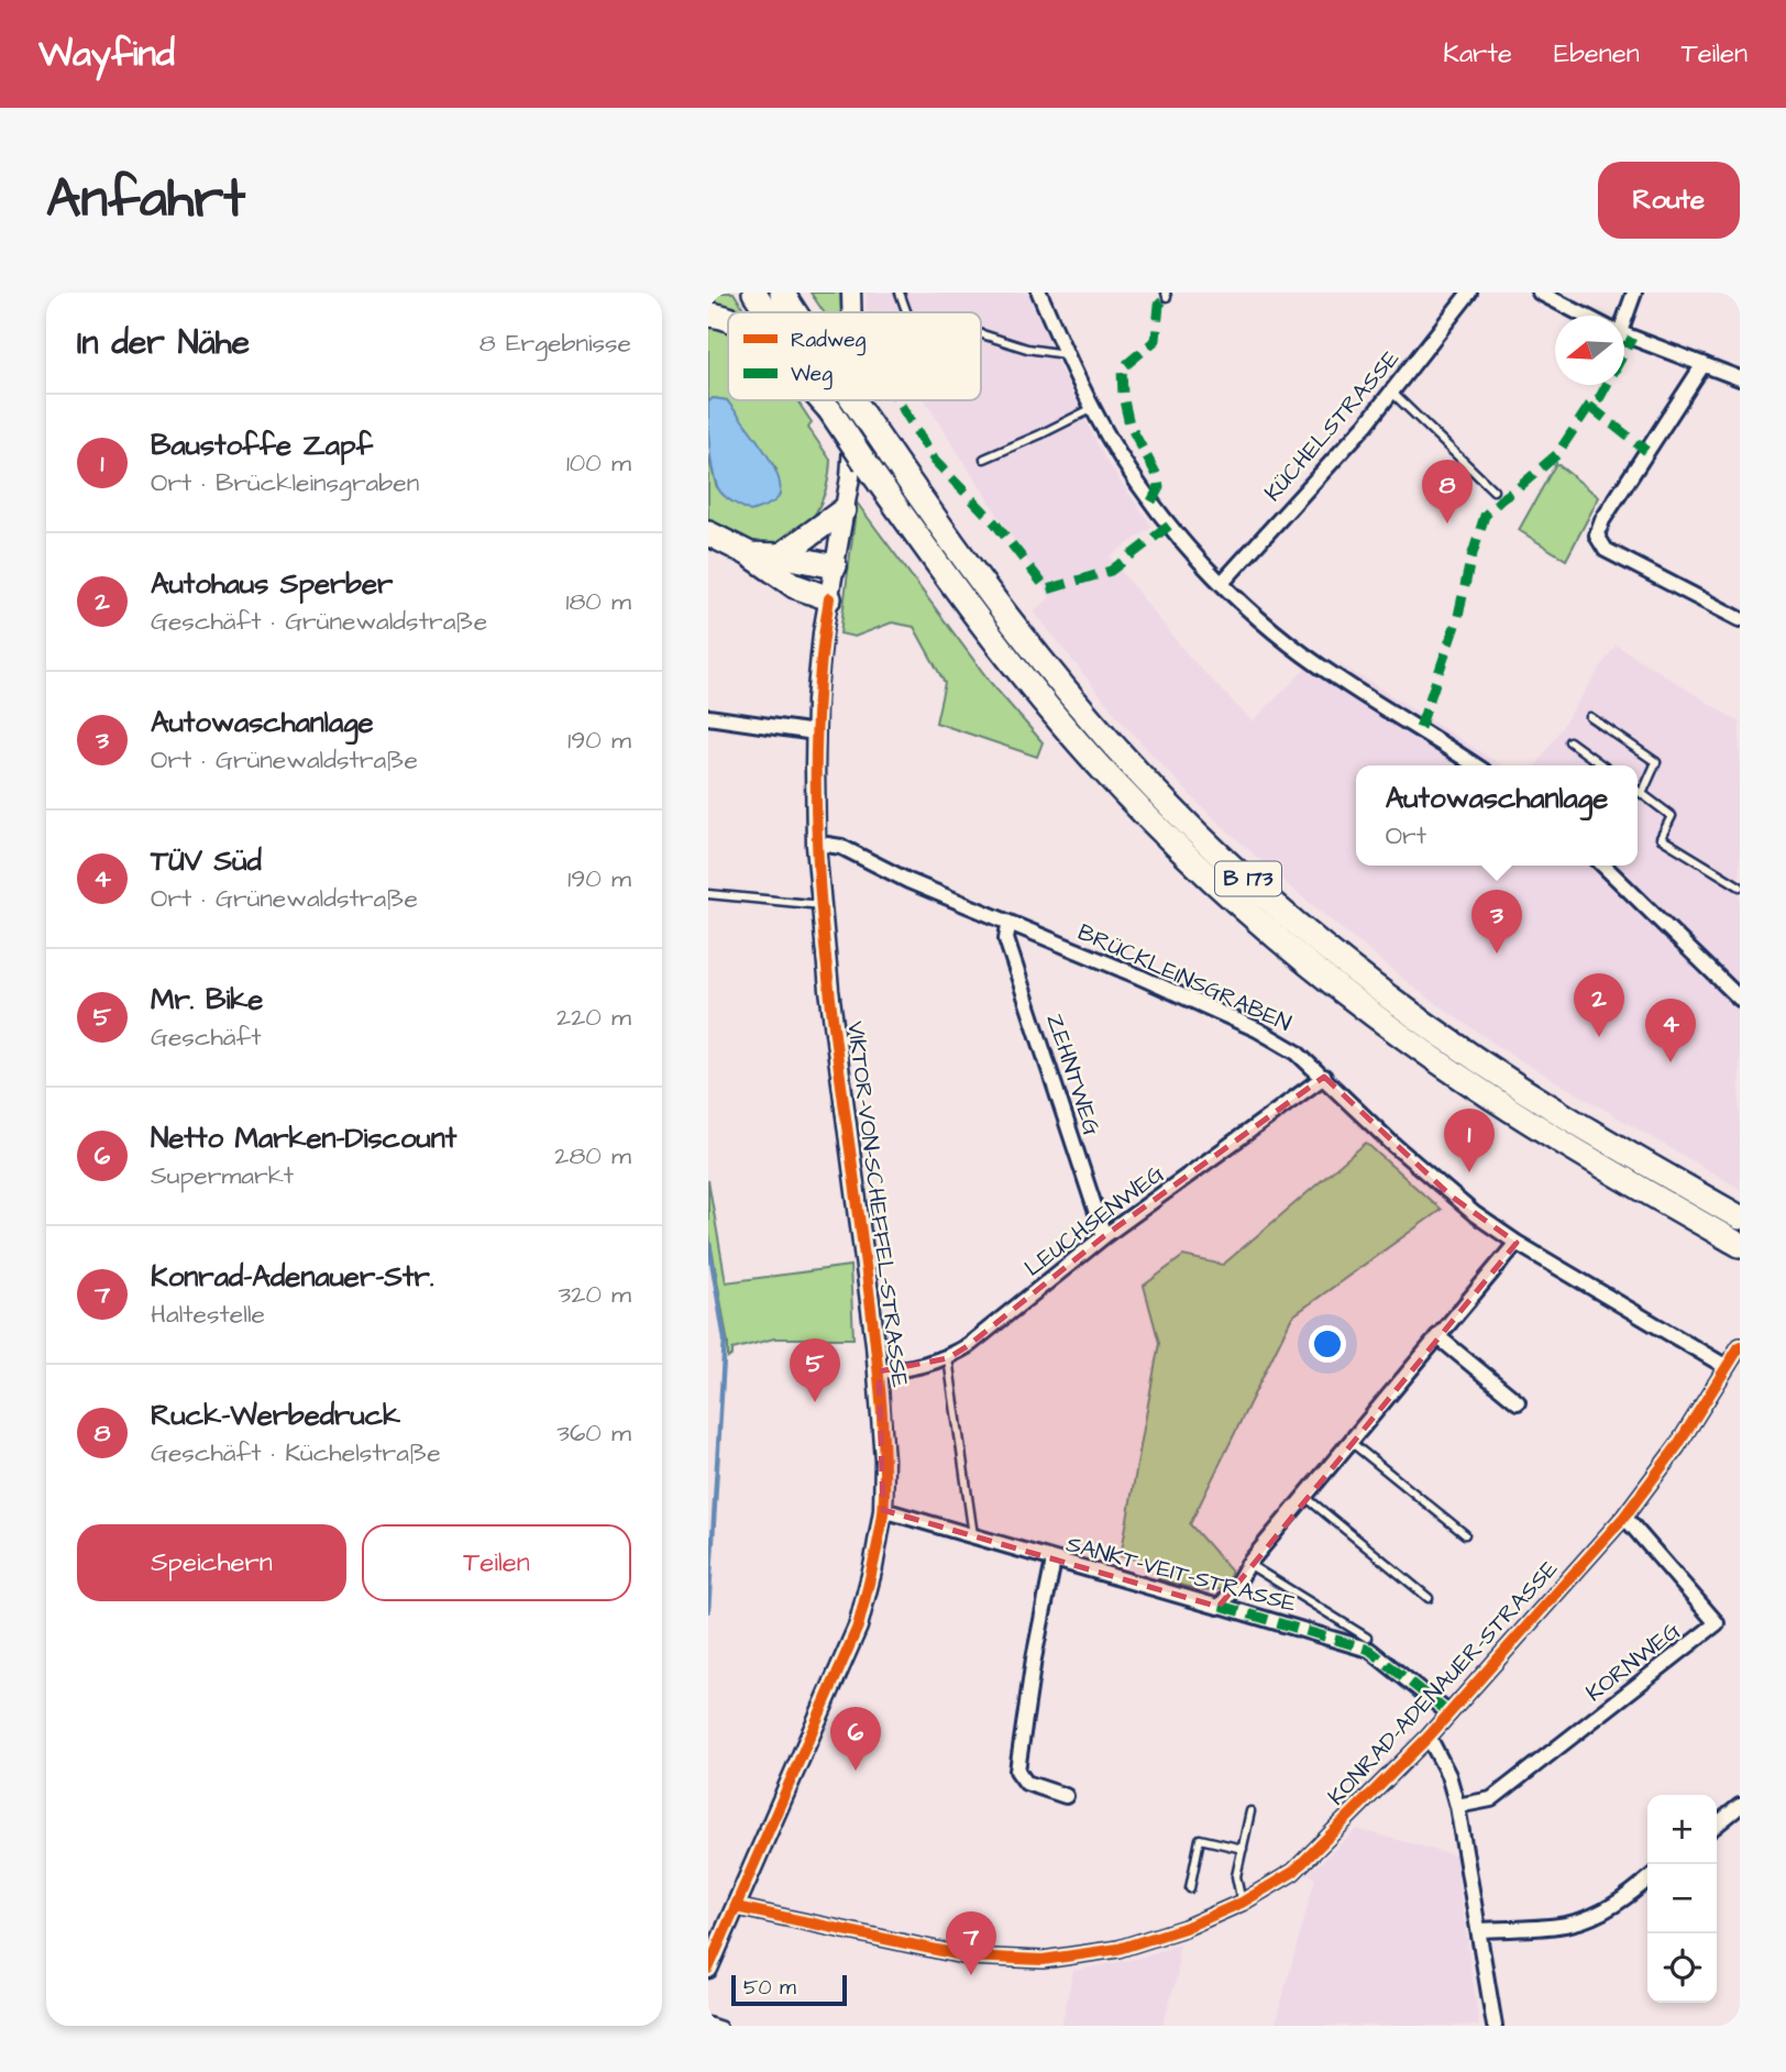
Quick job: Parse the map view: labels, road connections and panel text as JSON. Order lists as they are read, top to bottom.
{
  "streets": {
    "highway": ["B 173"],
    "street": [
      "KÜCHELSTRASSE",
      "BRÜCKLEINSGRABEN",
      "ZEHNTWEG",
      "VIKTOR-VON-SCHEFFEL-STRASSE",
      "LEUCHSENWEG",
      "SANKT-VEIT-STRASSE",
      "KORNWEG",
      "KONRAD-ADENAUER-STRASSE"
    ]
  },
  "crossings": [
    ["BRÜCKLEINSGRABEN", "ZEHNTWEG"],
    ["BRÜCKLEINSGRABEN", "VIKTOR-VON-SCHEFFEL-STRASSE"],
    ["BRÜCKLEINSGRABEN", "LEUCHSENWEG"],
    ["BRÜCKLEINSGRABEN", "KONRAD-ADENAUER-STRASSE"],
    ["ZEHNTWEG", "LEUCHSENWEG"],
    ["VIKTOR-VON-SCHEFFEL-STRASSE", "LEUCHSENWEG"],
    ["VIKTOR-VON-SCHEFFEL-STRASSE", "SANKT-VEIT-STRASSE"],
    ["VIKTOR-VON-SCHEFFEL-STRASSE", "KONRAD-ADENAUER-STRASSE"],
    ["SANKT-VEIT-STRASSE", "KONRAD-ADENAUER-STRASSE"],
    ["KORNWEG", "KONRAD-ADENAUER-STRASSE"]
  ],
  "legend": ["Radweg", "Weg"],
  "scale_bar": "50 m",
  "north": "left",
  "page": {
    "header": "Wayfind",
    "nav": ["Karte", "Ebenen", "Teilen"],
    "buttons": [
      "Route",
      ["Speichern", "Teilen"]
    ],
    "title": "Anfahrt",
    "heading": ["In der Nähe", "8 Ergebnisse"],
    "list": [
      {
        "mark": "1",
        "name": "Baustoffe Zapf",
        "note": "Ort · Brückleinsgraben",
        "value": "100 m"
      },
      {
        "mark": "2",
        "name": "Autohaus Sperber",
        "note": "Geschäft · Grünewaldstraße",
        "value": "180 m"
      },
      {
        "mark": "3",
        "name": "Autowaschanlage",
        "note": "Ort · Grünewaldstraße",
        "value": "190 m"
      },
      {
        "mark": "4",
        "name": "TÜV Süd",
        "note": "Ort · Grünewaldstraße",
        "value": "190 m"
      },
      {
        "mark": "5",
        "name": "Mr. Bike",
        "note": "Geschäft",
        "value": "220 m"
      },
      {
        "mark": "6",
        "name": "Netto Marken-Discount",
        "note": "Supermarkt",
        "value": "280 m"
      },
      {
        "mark": "7",
        "name": "Konrad-Adenauer-Str.",
        "note": "Haltestelle",
        "value": "320 m"
      },
      {
        "mark": "8",
        "name": "Ruck-Werbedruck",
        "note": "Geschäft · Küchelstraße",
        "value": "360 m"
      }
    ],
    "pins": [
      "8",
      "3",
      "2",
      "4",
      "1",
      "5",
      "6",
      "7"
    ],
    "popup": ["Autowaschanlage", "Ort"],
    "map_buttons": ["+", "−"],
    "scale": "50 m"
  }
}
